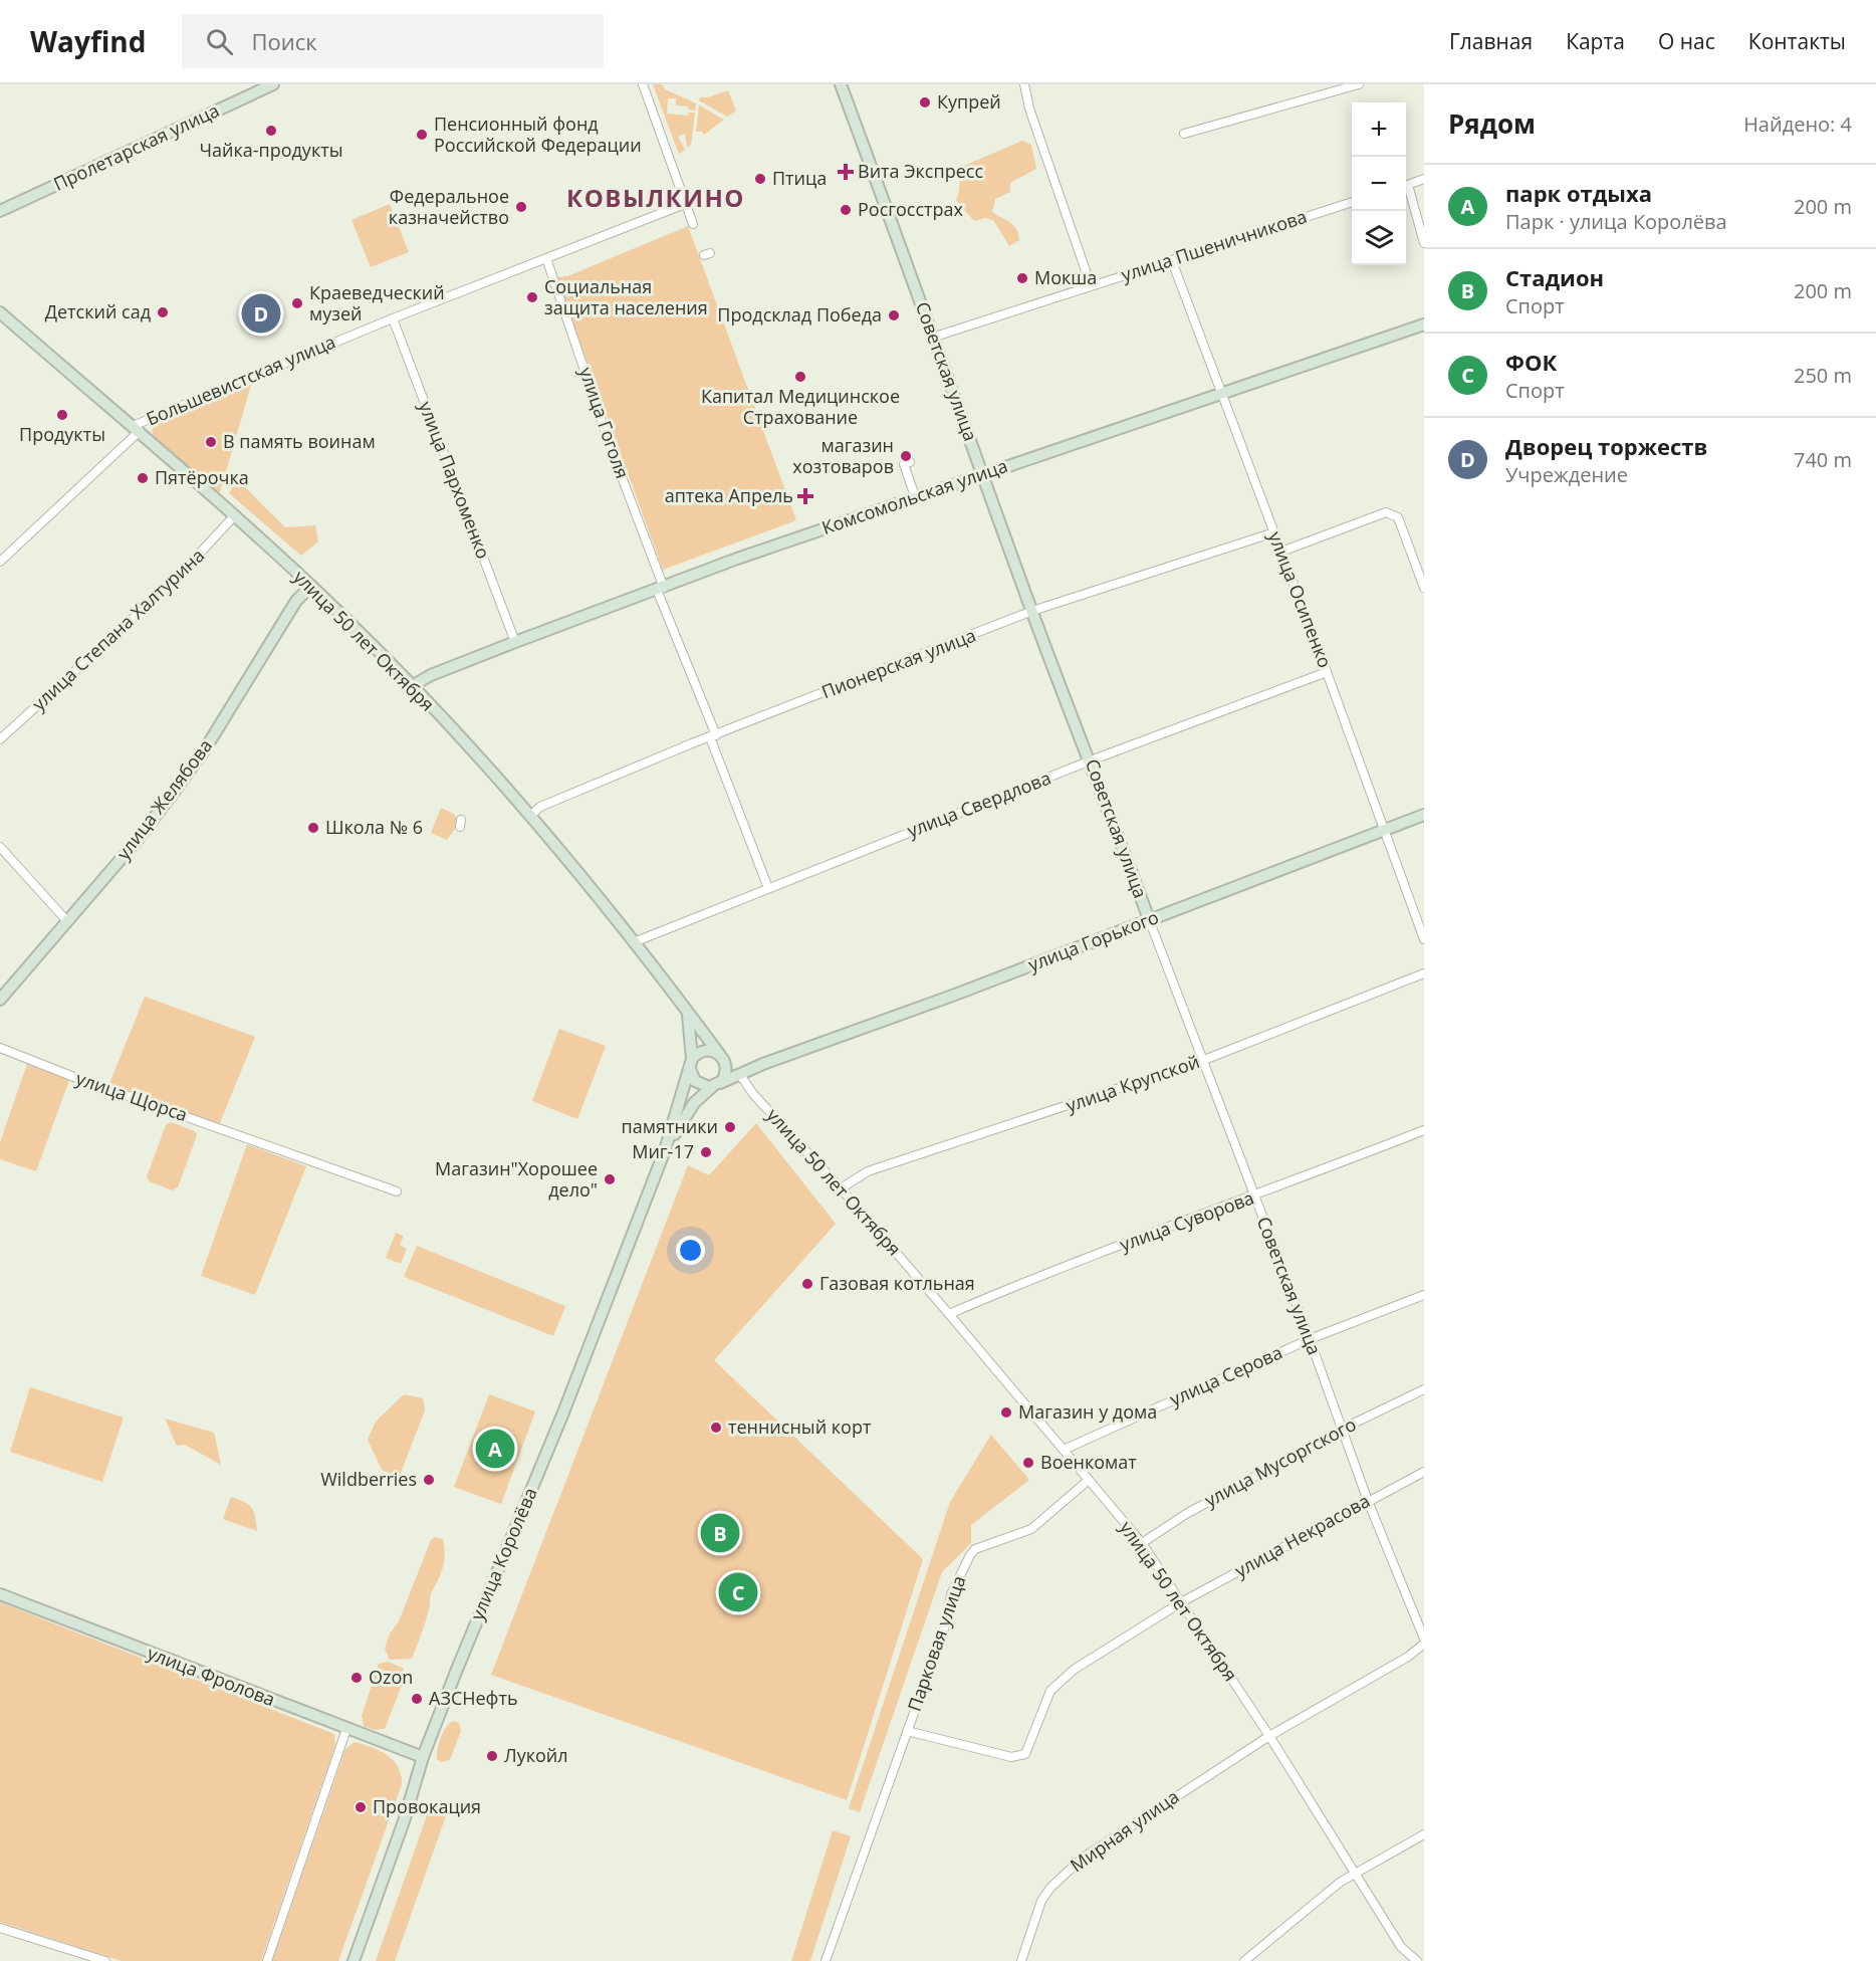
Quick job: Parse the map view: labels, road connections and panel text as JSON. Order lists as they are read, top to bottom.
{
  "streets": {
    "street": [
      "Пролетарская улица",
      "улица Пшеничникова",
      "Советская улица",
      "Большевистская улица",
      "улица Гоголя",
      "улица Пархоменко",
      "Комсомольская улица",
      "улица Осипенко",
      "улица Степана Халтурина",
      "улица 50 лет Октября",
      "Пионерская улица",
      "улица Желябова",
      "улица Свердлова",
      "улица Горького",
      "улица Крупской",
      "улица Щорса",
      "улица Суворова",
      "улица Серова",
      "улица Мусоргского",
      "улица Некрасова",
      "улица Королёва",
      "Парковая улица",
      "улица Фролова",
      "Мирная улица"
    ]
  },
  "crossings": [
    ["улица Пшеничникова", "Советская улица"],
    ["улица Пшеничникова", "улица Осипенко"],
    ["Советская улица", "Комсомольская улица"],
    ["Советская улица", "Пионерская улица"],
    ["Советская улица", "улица Свердлова"],
    ["Советская улица", "улица Горького"],
    ["Советская улица", "улица Крупской"],
    ["Советская улица", "улица Суворова"],
    ["Советская улица", "улица Серова"],
    ["Советская улица", "улица Мусоргского"],
    ["Советская улица", "улица Некрасова"],
    ["Советская улица", "Мирная улица"],
    ["Большевистская улица", "улица Гоголя"],
    ["Большевистская улица", "улица Пархоменко"],
    ["Большевистская улица", "улица 50 лет Октября"],
    ["улица Гоголя", "Комсомольская улица"],
    ["улица Гоголя", "Пионерская улица"],
    ["улица Гоголя", "улица Свердлова"],
    ["улица Пархоменко", "Комсомольская улица"],
    ["Комсомольская улица", "улица Осипенко"],
    ["Комсомольская улица", "улица 50 лет Октября"],
    ["улица Осипенко", "Пионерская улица"],
    ["улица Осипенко", "улица Свердлова"],
    ["улица Осипенко", "улица Горького"],
    ["улица Степана Халтурина", "улица 50 лет Октября"],
    ["улица 50 лет Октября", "Пионерская улица"],
    ["улица 50 лет Октября", "улица Желябова"],
    ["улица 50 лет Октября", "улица Свердлова"],
    ["улица 50 лет Октября", "улица Горького"],
    ["улица 50 лет Октября", "улица Крупской"],
    ["улица 50 лет Октября", "улица Суворова"],
    ["улица 50 лет Октября", "улица Серова"],
    ["улица 50 лет Октября", "улица Мусоргского"],
    ["улица 50 лет Октября", "улица Некрасова"],
    ["улица 50 лет Октября", "улица Королёва"],
    ["улица 50 лет Октября", "Парковая улица"],
    ["улица 50 лет Октября", "Мирная улица"],
    ["улица Горького", "улица Королёва"],
    ["улица Некрасова", "Парковая улица"],
    ["улица Королёва", "улица Фролова"]
  ],
  "districts": ["КОВЫЛКИНО"],
  "places": {
    "other": [
      "Купрей",
      "Чайка-продукты",
      "Пенсионный фонд Российской Федерации",
      "Птица",
      "Федеральное казначейство",
      "Росгосстрах",
      "Мокша",
      "Социальная защита населения",
      "Краеведческий музей",
      "Детский сад",
      "Продсклад Победа",
      "Капитал Медицинское Страхование",
      "Продукты",
      "В память воинам",
      "магазин хозтоваров",
      "Пятёрочка",
      "Школа № 6",
      "памятники",
      "Миг-17",
      "Магазин\"Хорошее дело\"",
      "Газовая котльная",
      "Магазин у дома",
      "теннисный корт",
      "Военкомат",
      "Wildberries",
      "Ozon",
      "АЗСНефть",
      "Лукойл",
      "Провокация"
    ],
    "health": ["Вита Экспресс", "аптека Апрель"]
  },
  "page": {
    "header": "Wayfind",
    "search": "Поиск",
    "nav": [
      "Главная",
      "Карта",
      "О нас",
      "Контакты"
    ],
    "heading": ["Рядом", "Найдено: 4"],
    "map_buttons": ["+", "−"],
    "list": [
      {
        "mark": "A",
        "name": "парк отдыха",
        "note": "Парк · улица Королёва",
        "value": "200 m"
      },
      {
        "mark": "B",
        "name": "Стадион",
        "note": "Спорт",
        "value": "200 m"
      },
      {
        "mark": "C",
        "name": "ФОК",
        "note": "Спорт",
        "value": "250 m"
      },
      {
        "mark": "D",
        "name": "Дворец торжеств",
        "note": "Учреждение",
        "value": "740 m"
      }
    ],
    "pins": [
      "D",
      "A",
      "B",
      "C"
    ]
  }
}
